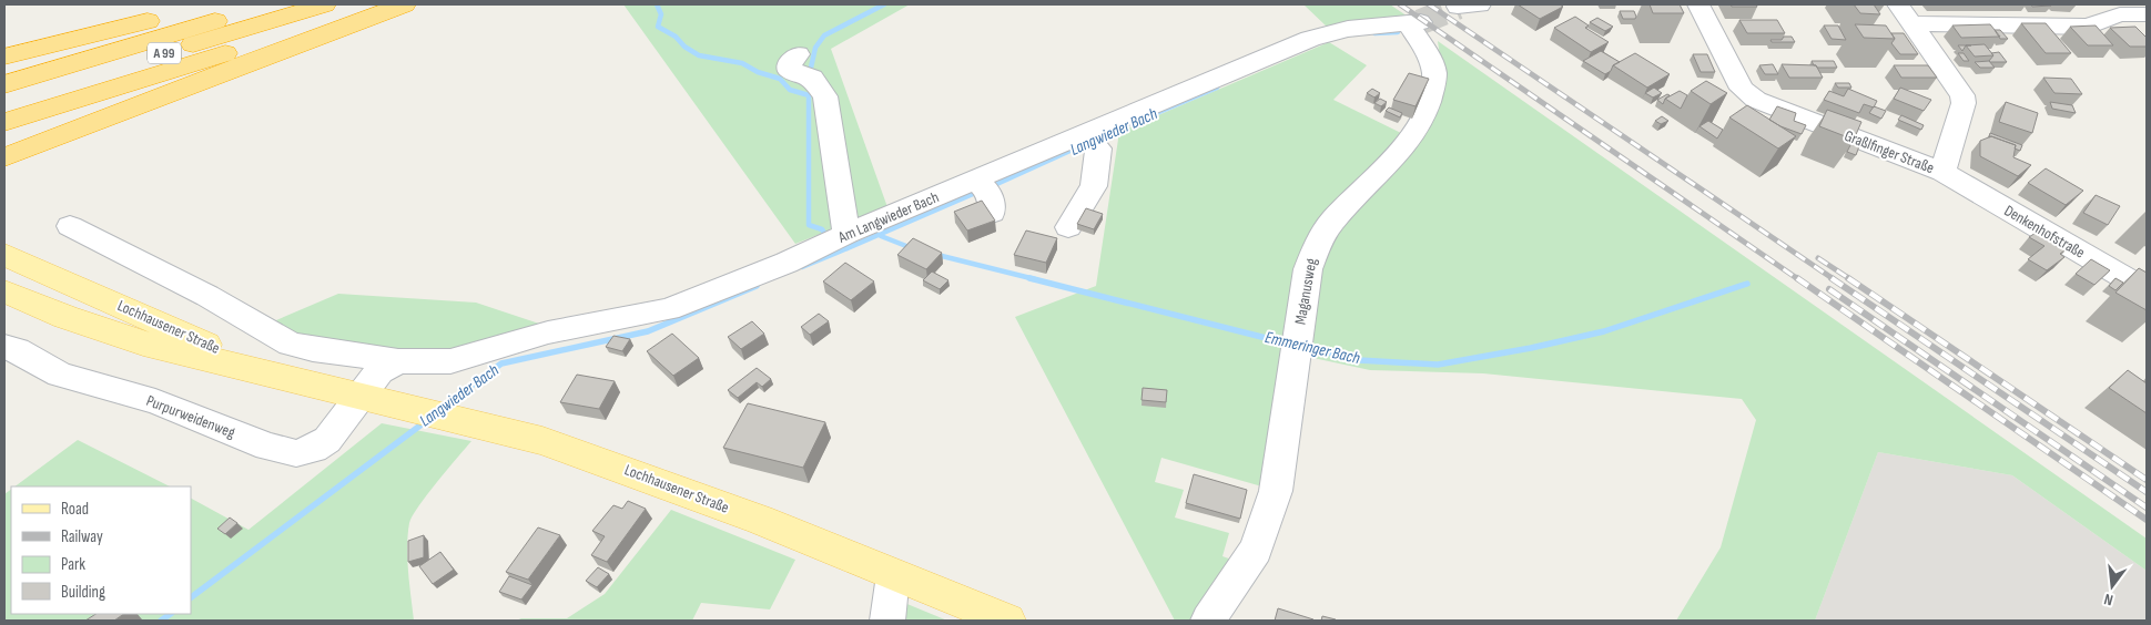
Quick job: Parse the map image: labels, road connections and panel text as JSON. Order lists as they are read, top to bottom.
{
  "streets": {
    "highway": ["A 99"],
    "main road": ["Lochhausener Straße"],
    "street": [
      "Graßlfinger Straße",
      "Am Langwieder Bach",
      "Denkenhofstraße",
      "Maganusweg",
      "Purpurweidenweg"
    ]
  },
  "crossings": [
    ["Graßlfinger Straße", "Denkenhofstraße"],
    ["Am Langwieder Bach", "Maganusweg"],
    ["Lochhausener Straße", "Purpurweidenweg"]
  ],
  "water": ["Langwieder Bach", "Emmeringer Bach"],
  "legend": [
    "Road",
    "Railway",
    "Park",
    "Building"
  ],
  "north": "bottom"
}
